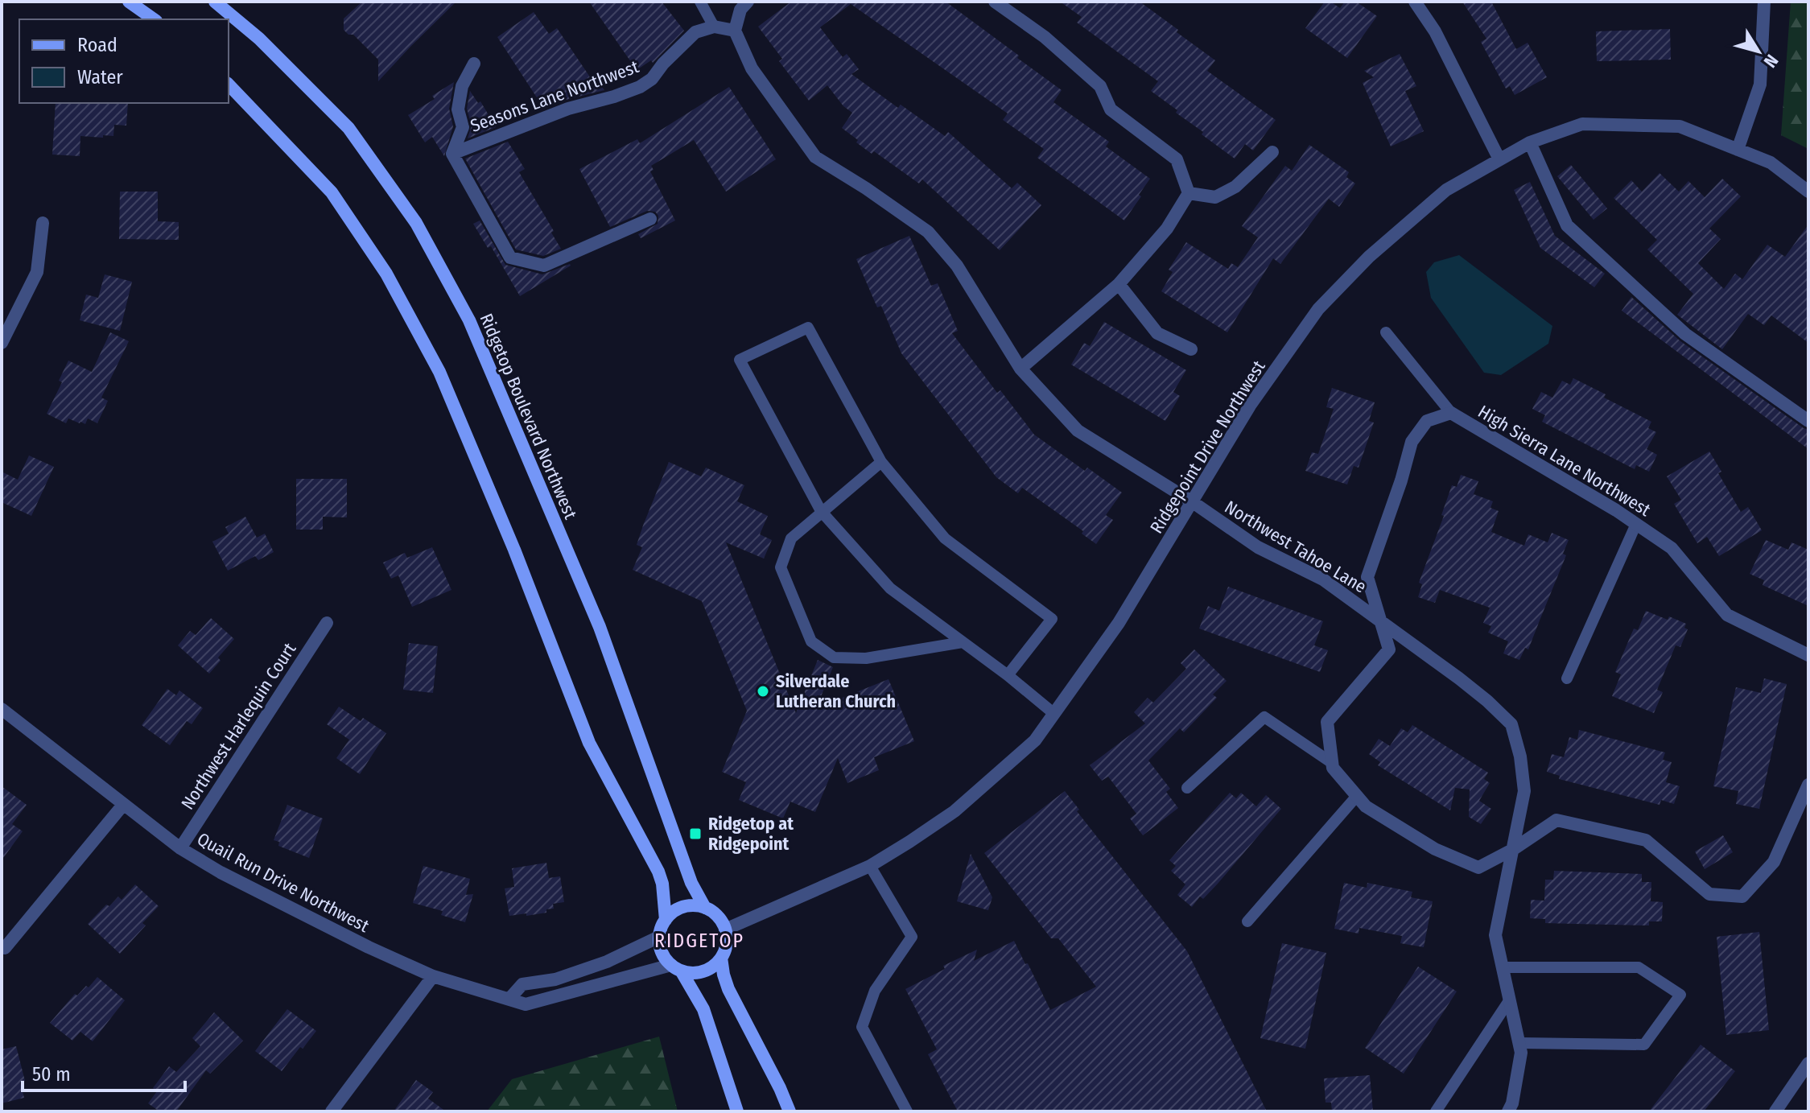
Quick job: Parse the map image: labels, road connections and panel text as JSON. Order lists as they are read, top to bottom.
{
  "streets": {
    "main road": ["Ridgetop Boulevard Northwest"],
    "street": [
      "Seasons Lane Northwest",
      "Ridgepoint Drive Northwest",
      "High Sierra Lane Northwest",
      "Northwest Tahoe Lane",
      "Northwest Harlequin Court",
      "Quail Run Drive Northwest"
    ]
  },
  "crossings": [
    ["Ridgetop Boulevard Northwest", "Ridgepoint Drive Northwest"],
    ["Ridgetop Boulevard Northwest", "Quail Run Drive Northwest"],
    ["Ridgepoint Drive Northwest", "Northwest Tahoe Lane"],
    ["Ridgepoint Drive Northwest", "Quail Run Drive Northwest"],
    ["High Sierra Lane Northwest", "Northwest Tahoe Lane"],
    ["Northwest Harlequin Court", "Quail Run Drive Northwest"]
  ],
  "districts": ["RIDGETOP"],
  "places": {
    "other": ["Silverdale Lutheran Church"],
    "transit": ["Ridgetop at Ridgepoint"]
  },
  "legend": ["Road", "Water"],
  "scale_bar": "50 m",
  "north": "bottom right"
}
